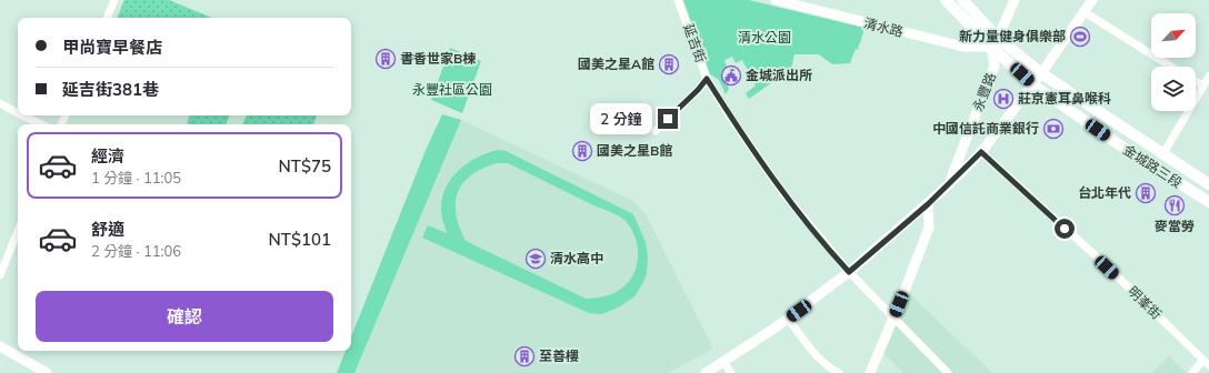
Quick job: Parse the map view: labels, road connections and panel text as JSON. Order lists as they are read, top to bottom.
{
  "streets": {
    "main road": ["金城路三段"],
    "street": [
      "清水路",
      "延吉街",
      "永豐路",
      "明峯街"
    ]
  },
  "crossings": [
    ["清水路", "永豐路"],
    ["清水路", "金城路三段"],
    ["永豐路", "金城路三段"]
  ],
  "parks": ["清水公園", "永豐社區公園"],
  "places": {
    "sports": ["新力量健身俱樂部"],
    "building": [
      "書香世家B棟",
      "國美之星A館",
      "國美之星B館",
      "台北年代",
      "至善樓"
    ],
    "public building": ["金城派出所"],
    "hospital": ["莊京憲耳鼻喉科"],
    "bank": ["中國信託商業銀行"],
    "restaurant": ["麥當勞"],
    "school or university": ["清水高中"]
  },
  "north": "top right",
  "page": {
    "banner": ["甲尚寶早餐店", "延吉街381巷"],
    "bubble": "2 分鐘",
    "list": [
      {
        "name": "經濟",
        "note": "1 分鐘 · 11:05",
        "value": "NT$75"
      },
      {
        "name": "舒適",
        "note": "2 分鐘 · 11:06",
        "value": "NT$101"
      }
    ],
    "buttons": "確認"
  }
}
